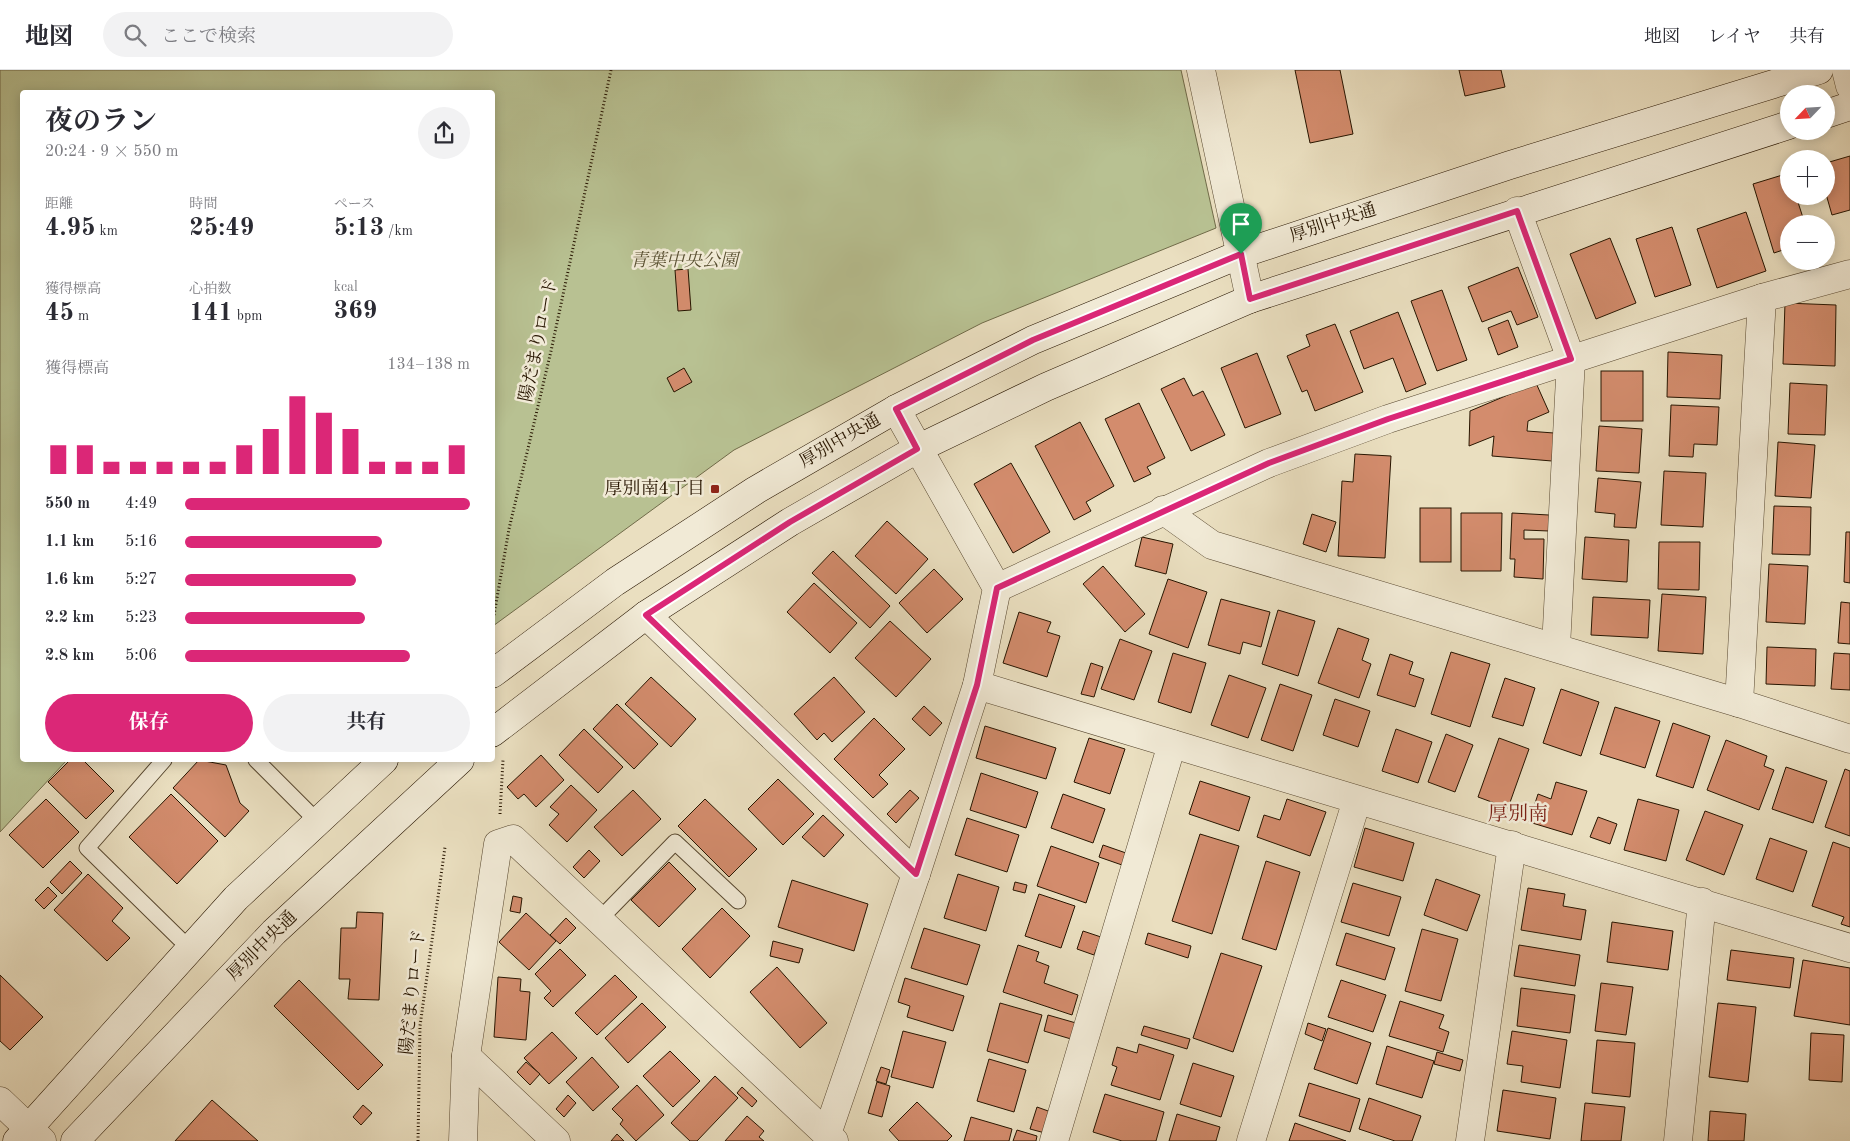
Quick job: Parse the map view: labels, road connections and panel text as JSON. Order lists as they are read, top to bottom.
{
  "streets": {
    "street": ["厚別中央通"],
    "path": ["陽だまりロード"]
  },
  "districts": ["厚別南"],
  "parks": ["青葉中央公園"],
  "places": {
    "transit": ["厚別南4丁目"]
  },
  "north": "bottom left",
  "page": {
    "header": "地図",
    "search": "ここで検索",
    "nav": ["地図", "レイヤ", "共有"],
    "map_buttons": ["+", "−"],
    "heading": ["夜のラン", "20:24 · 9 × 550 m"],
    "stats": [
      ["距離", "4.95 km"],
      ["時間", "25:49"],
      ["ペース", "5:13 /km"],
      ["獲得標高", "45 m"],
      ["心拍数", "141 bpm"],
      ["kcal", "369"]
    ],
    "chart": ["獲得標高", "134–138 m"],
    "list": [
      {
        "name": "550 m",
        "note": "4:49"
      },
      {
        "name": "1.1 km",
        "note": "5:16"
      },
      {
        "name": "1.6 km",
        "note": "5:27"
      },
      {
        "name": "2.2 km",
        "note": "5:23"
      },
      {
        "name": "2.8 km",
        "note": "5:06"
      }
    ],
    "buttons": ["保存", "共有"]
  }
}
